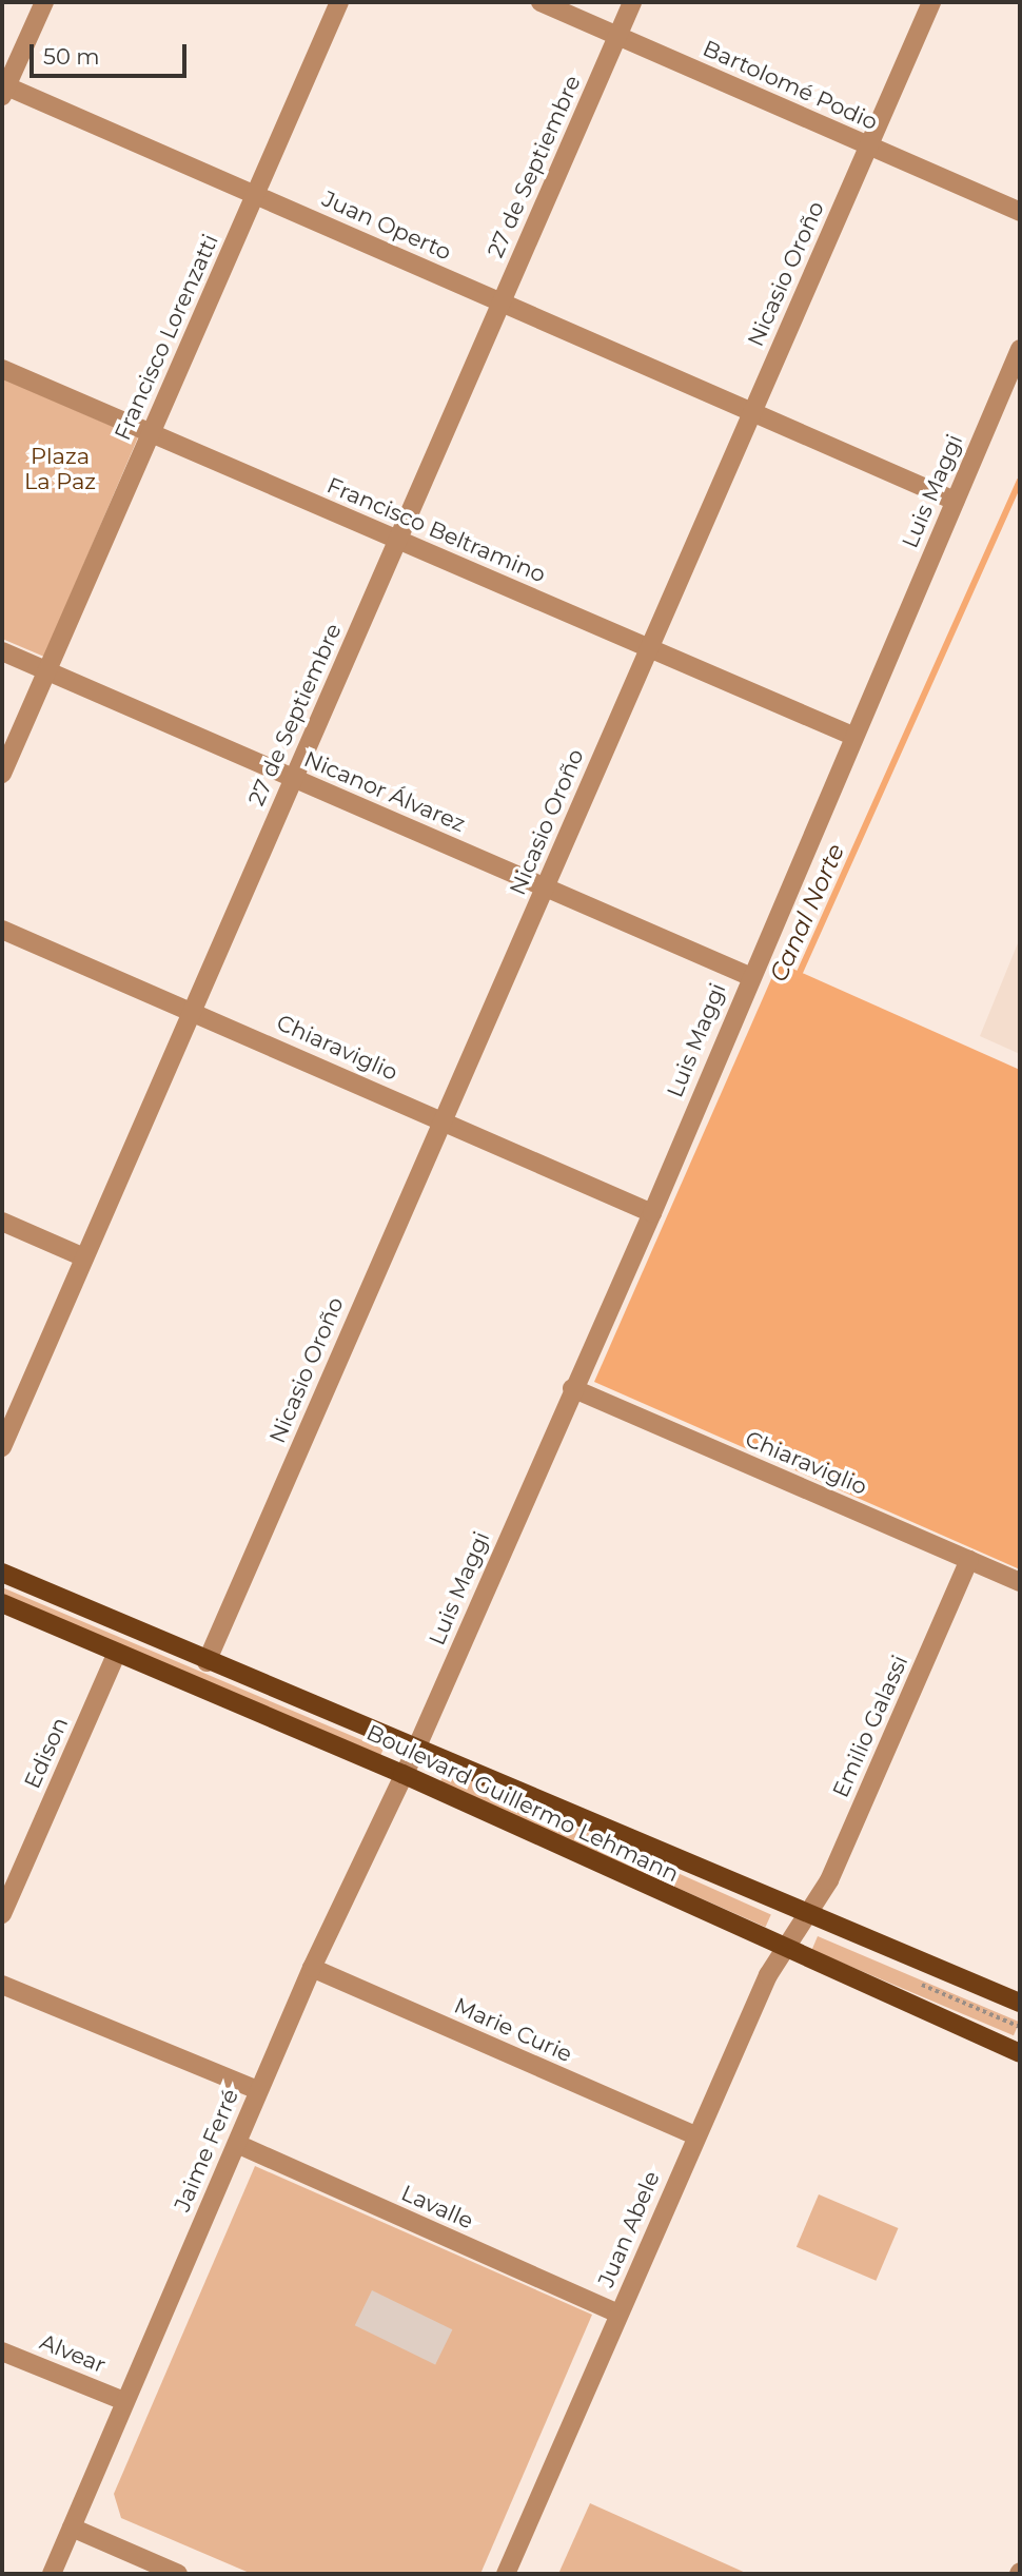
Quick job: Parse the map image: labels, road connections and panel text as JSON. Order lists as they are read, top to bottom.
{
  "streets": {
    "main road": ["Boulevard Guillermo Lehmann"],
    "street": [
      "Bartolomé Podio",
      "27 de Septiembre",
      "Juan Operto",
      "Nicasio Oroño",
      "Francisco Lorenzatti",
      "Luis Maggi",
      "Francisco Beltramino",
      "Nicanor Álvarez",
      "Chiaraviglio",
      "Emilio Galassi",
      "Edison",
      "Marie Curie",
      "Jaime Ferré",
      "Lavalle",
      "Juan Abele",
      "Alvear"
    ]
  },
  "crossings": [
    ["Bartolomé Podio", "27 de Septiembre"],
    ["Bartolomé Podio", "Nicasio Oroño"],
    ["27 de Septiembre", "Juan Operto"],
    ["27 de Septiembre", "Francisco Beltramino"],
    ["27 de Septiembre", "Nicanor Álvarez"],
    ["27 de Septiembre", "Chiaraviglio"],
    ["Juan Operto", "Nicasio Oroño"],
    ["Juan Operto", "Francisco Lorenzatti"],
    ["Juan Operto", "Luis Maggi"],
    ["Nicasio Oroño", "Francisco Beltramino"],
    ["Nicasio Oroño", "Nicanor Álvarez"],
    ["Nicasio Oroño", "Chiaraviglio"],
    ["Nicasio Oroño", "Boulevard Guillermo Lehmann"],
    ["Francisco Lorenzatti", "Francisco Beltramino"],
    ["Francisco Lorenzatti", "Nicanor Álvarez"],
    ["Luis Maggi", "Francisco Beltramino"],
    ["Luis Maggi", "Nicanor Álvarez"],
    ["Luis Maggi", "Chiaraviglio"],
    ["Luis Maggi", "Boulevard Guillermo Lehmann"],
    ["Luis Maggi", "Jaime Ferré"],
    ["Chiaraviglio", "Emilio Galassi"],
    ["Emilio Galassi", "Boulevard Guillermo Lehmann"],
    ["Emilio Galassi", "Juan Abele"],
    ["Edison", "Boulevard Guillermo Lehmann"],
    ["Boulevard Guillermo Lehmann", "Jaime Ferré"],
    ["Boulevard Guillermo Lehmann", "Juan Abele"],
    ["Marie Curie", "Jaime Ferré"],
    ["Marie Curie", "Juan Abele"],
    ["Jaime Ferré", "Lavalle"],
    ["Jaime Ferré", "Alvear"],
    ["Lavalle", "Juan Abele"]
  ],
  "water": ["Canal Norte"],
  "parks": ["Plaza La Paz"],
  "scale_bar": "50 m"
}
